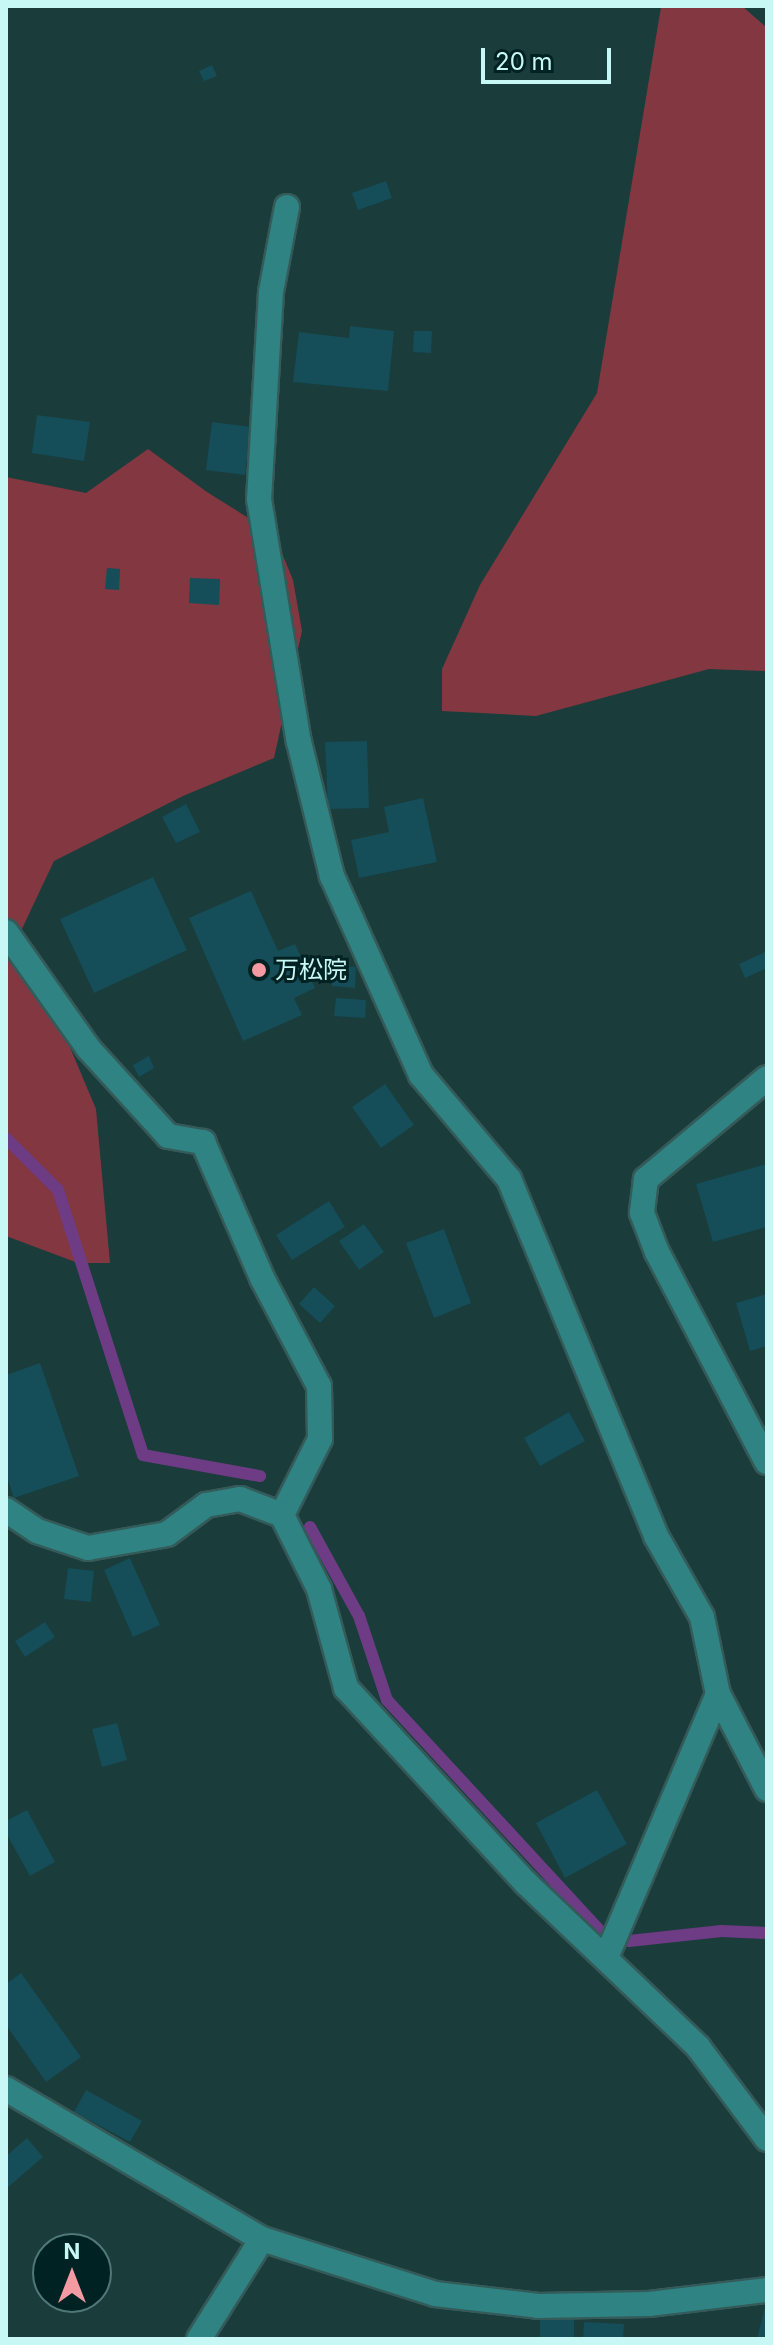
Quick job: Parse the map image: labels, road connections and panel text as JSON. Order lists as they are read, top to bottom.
{
  "places": ["万松院"],
  "scale_bar": "20 m",
  "north": "top"
}
